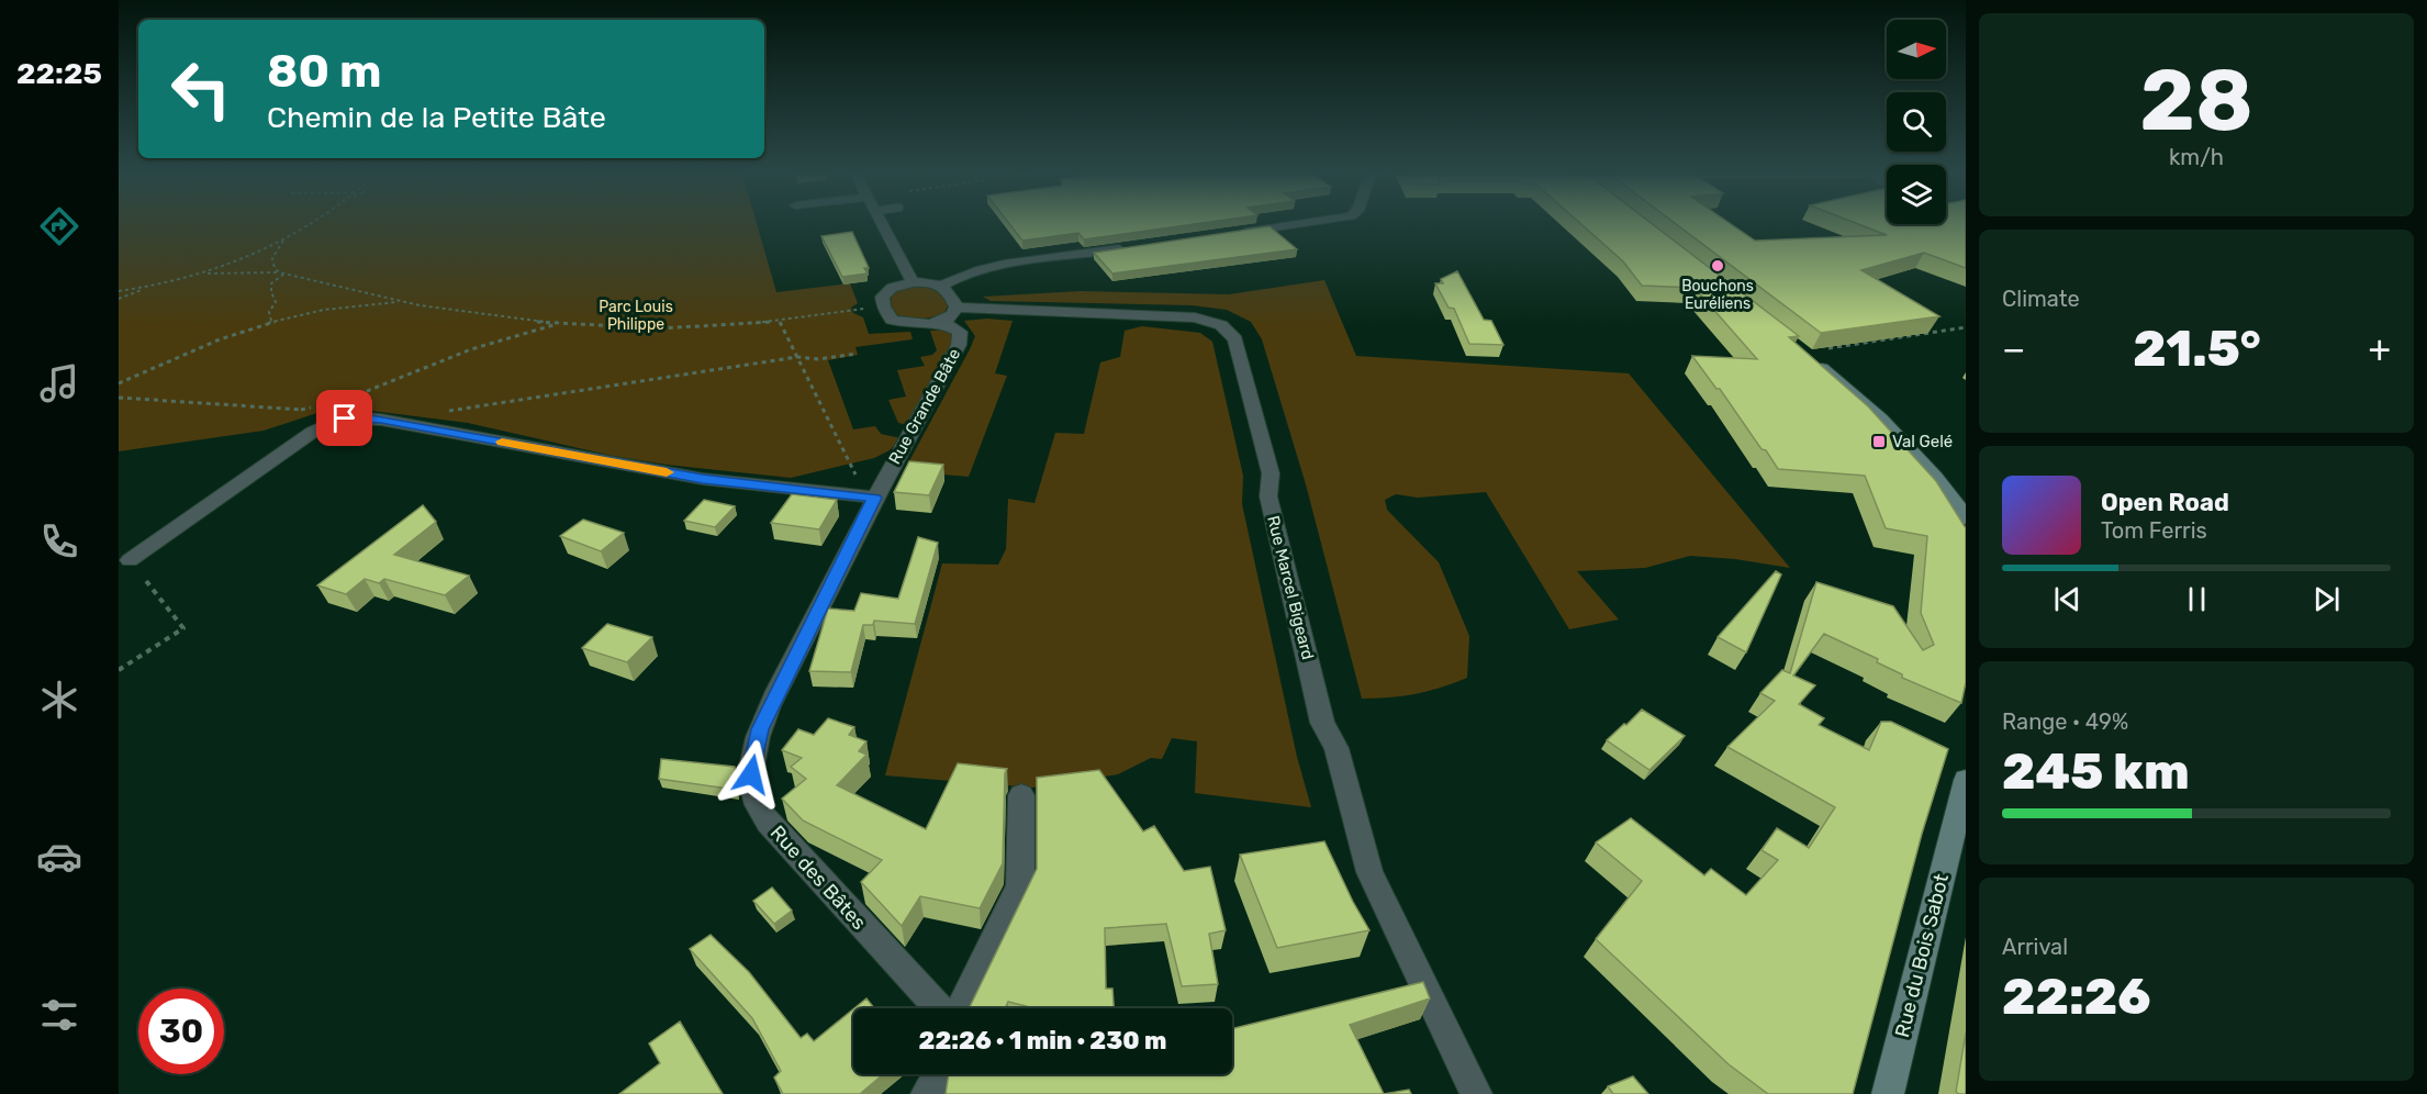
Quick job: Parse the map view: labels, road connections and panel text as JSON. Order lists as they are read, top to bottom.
{
  "streets": {
    "main road": ["Rue du Bois Sabot"],
    "street": ["Rue Grande Bâte", "Rue Marcel Bigeard", "Rue des Bâtes"]
  },
  "crossings": [
    ["Rue Grande Bâte", "Rue Marcel Bigeard"],
    ["Rue Grande Bâte", "Rue des Bâtes"]
  ],
  "parks": ["Parc Louis Philippe"],
  "places": {
    "other": ["Bouchons Euréliens"],
    "transit": ["Val Gelé"]
  },
  "north": "right",
  "page": {
    "tabs": "22:25",
    "tile": [
      ["28", "km/h"],
      "Climate",
      ["Range · 49%", "245 km"],
      ["Arrival", "22:26"]
    ],
    "turn": ["80 m", "Chemin de la Petite Bâte"],
    "heat": ["−", "21.5°", "+"],
    "song": ["Open Road", "Tom Ferris"],
    "limit": "30",
    "trip": "22:26 · 1 min · 230 m"
  }
}
